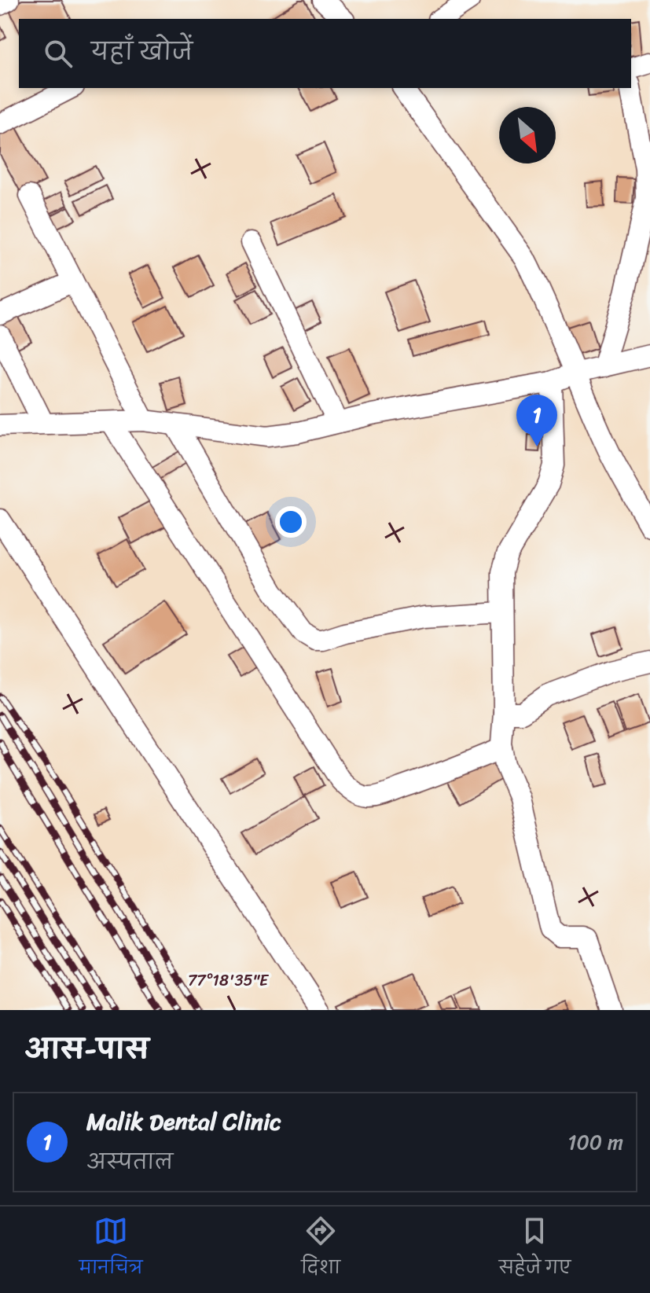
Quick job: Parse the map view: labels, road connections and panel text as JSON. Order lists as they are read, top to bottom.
{
  "north": "bottom right",
  "page": {
    "search": "यहाँ खोजें",
    "pins": "1",
    "heading": "आस-पास",
    "list": [
      {
        "mark": "1",
        "name": "Malik Dental Clinic",
        "note": "अस्पताल",
        "value": "100 m"
      }
    ],
    "nav": ["मानचित्र", "दिशा", "सहेजे गए"]
  },
  "coordinates": ["77°18'35\"E"]
}
